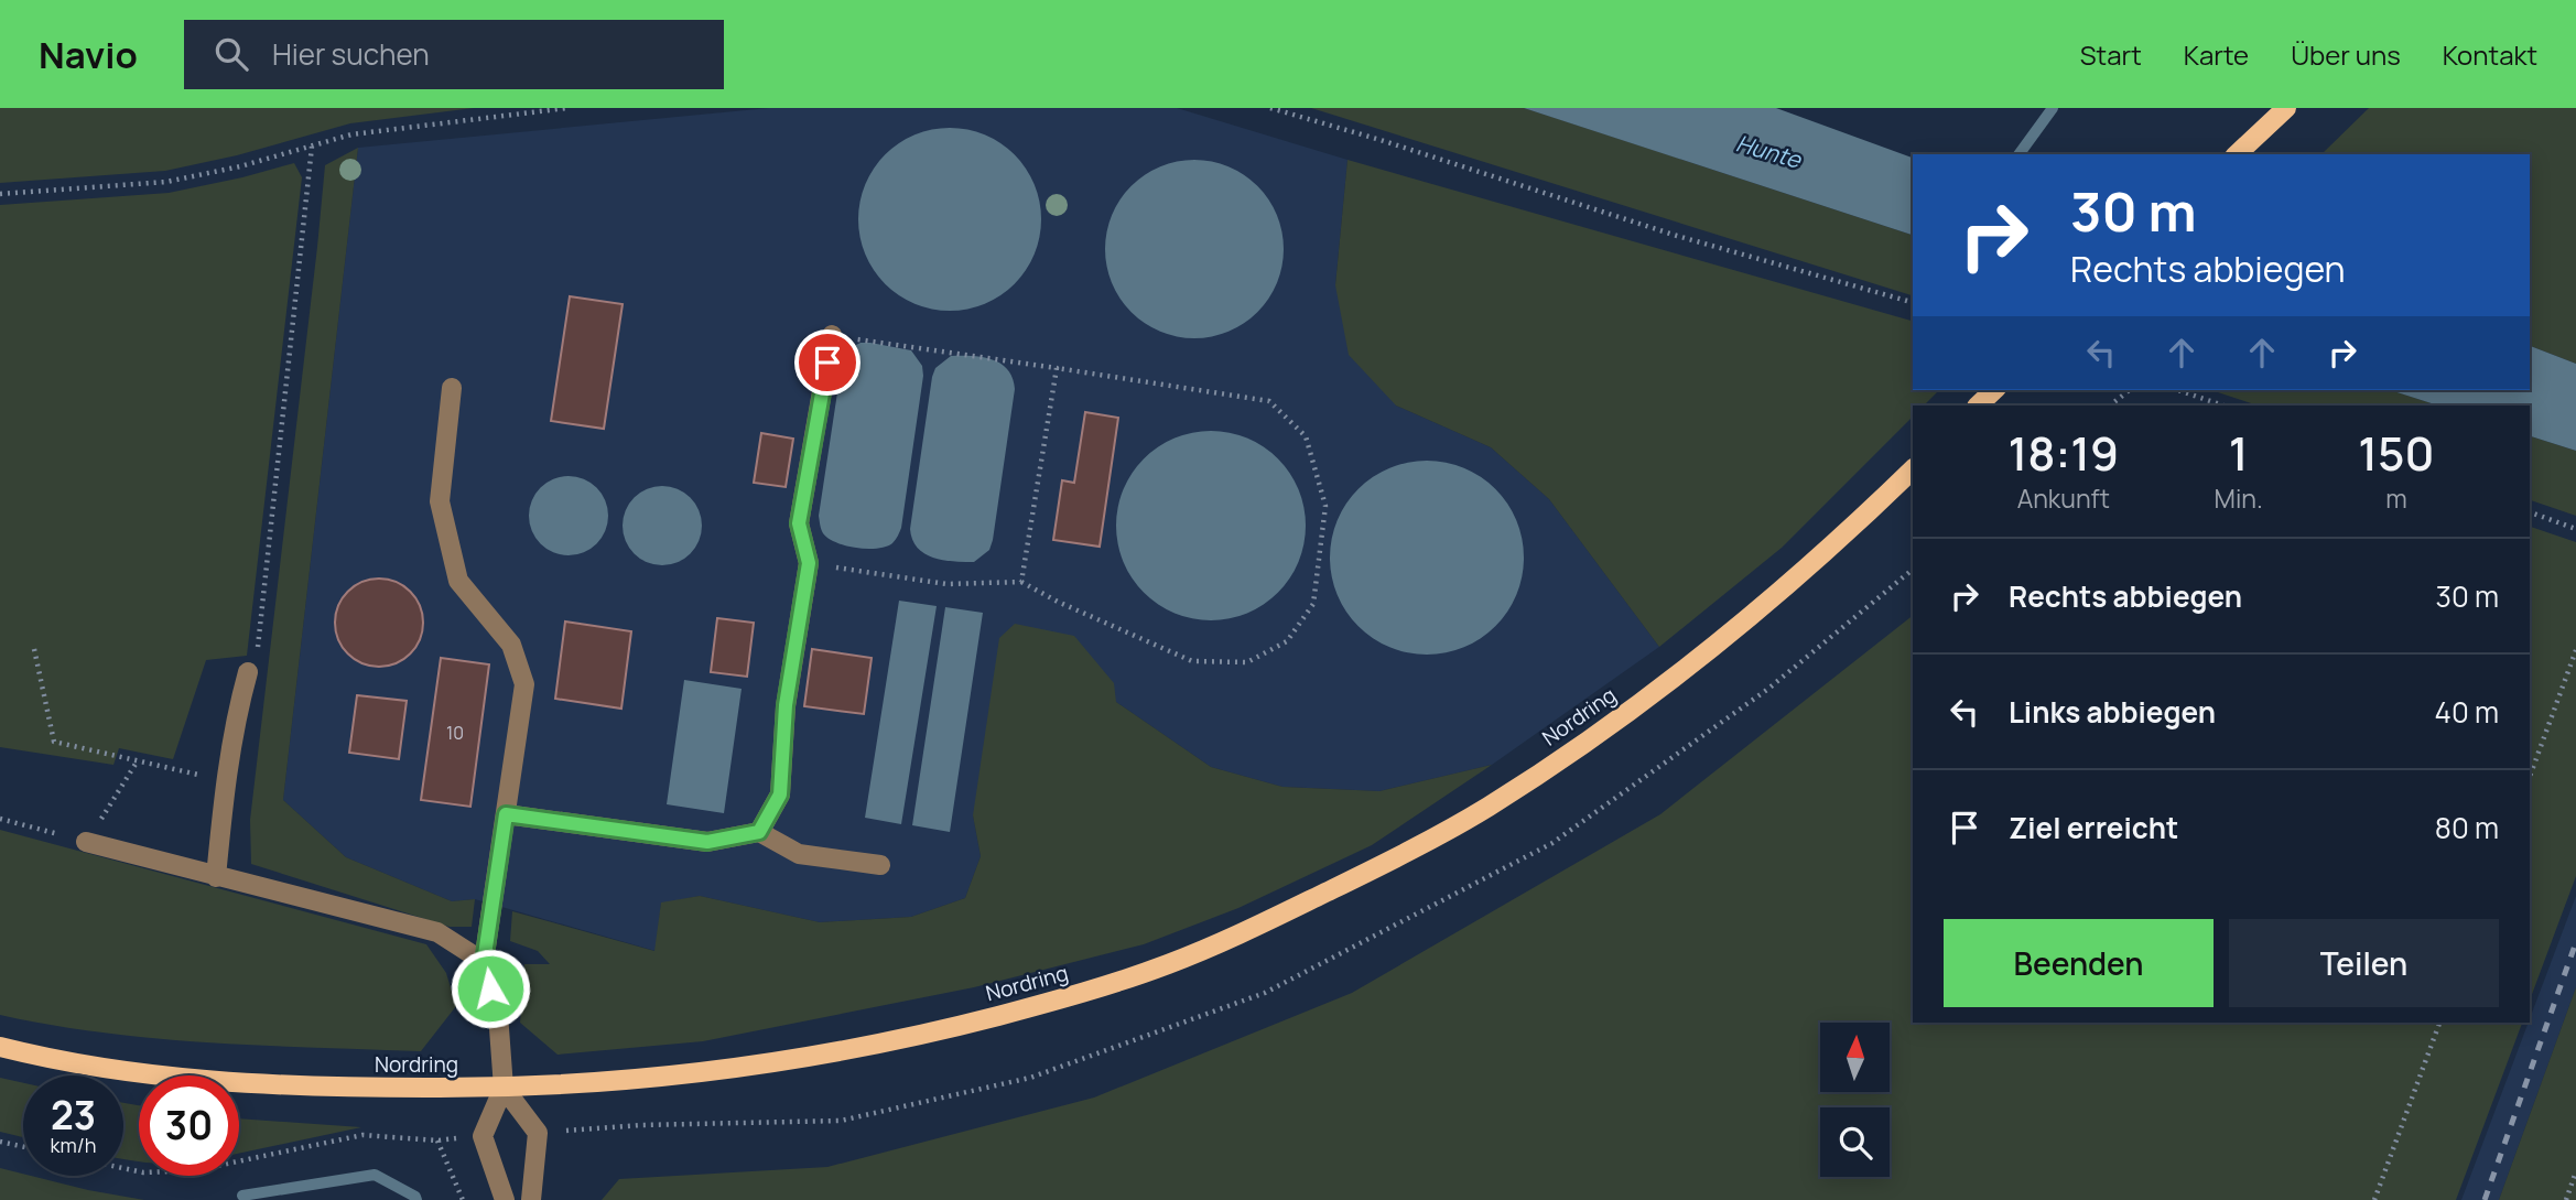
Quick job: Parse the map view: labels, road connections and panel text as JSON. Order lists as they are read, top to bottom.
{
  "streets": {
    "main road": ["Nordring"]
  },
  "water": ["Hunte"],
  "house_numbers": ["10"],
  "north": "top",
  "page": {
    "header": "Navio",
    "search": "Hier suchen",
    "nav": [
      "Start",
      "Karte",
      "Über uns",
      "Kontakt"
    ],
    "turn": ["30 m", "Rechts abbiegen"],
    "eta": [
      "18:19",
      "Ankunft",
      "1",
      "Min.",
      "150",
      "m"
    ],
    "list": [
      {
        "name": "Rechts abbiegen",
        "value": "30 m"
      },
      {
        "name": "Links abbiegen",
        "value": "40 m"
      },
      {
        "name": "Ziel erreicht",
        "value": "80 m"
      }
    ],
    "buttons": ["Beenden", "Teilen"],
    "speed": "23 km/h",
    "limit": "30"
  }
}
